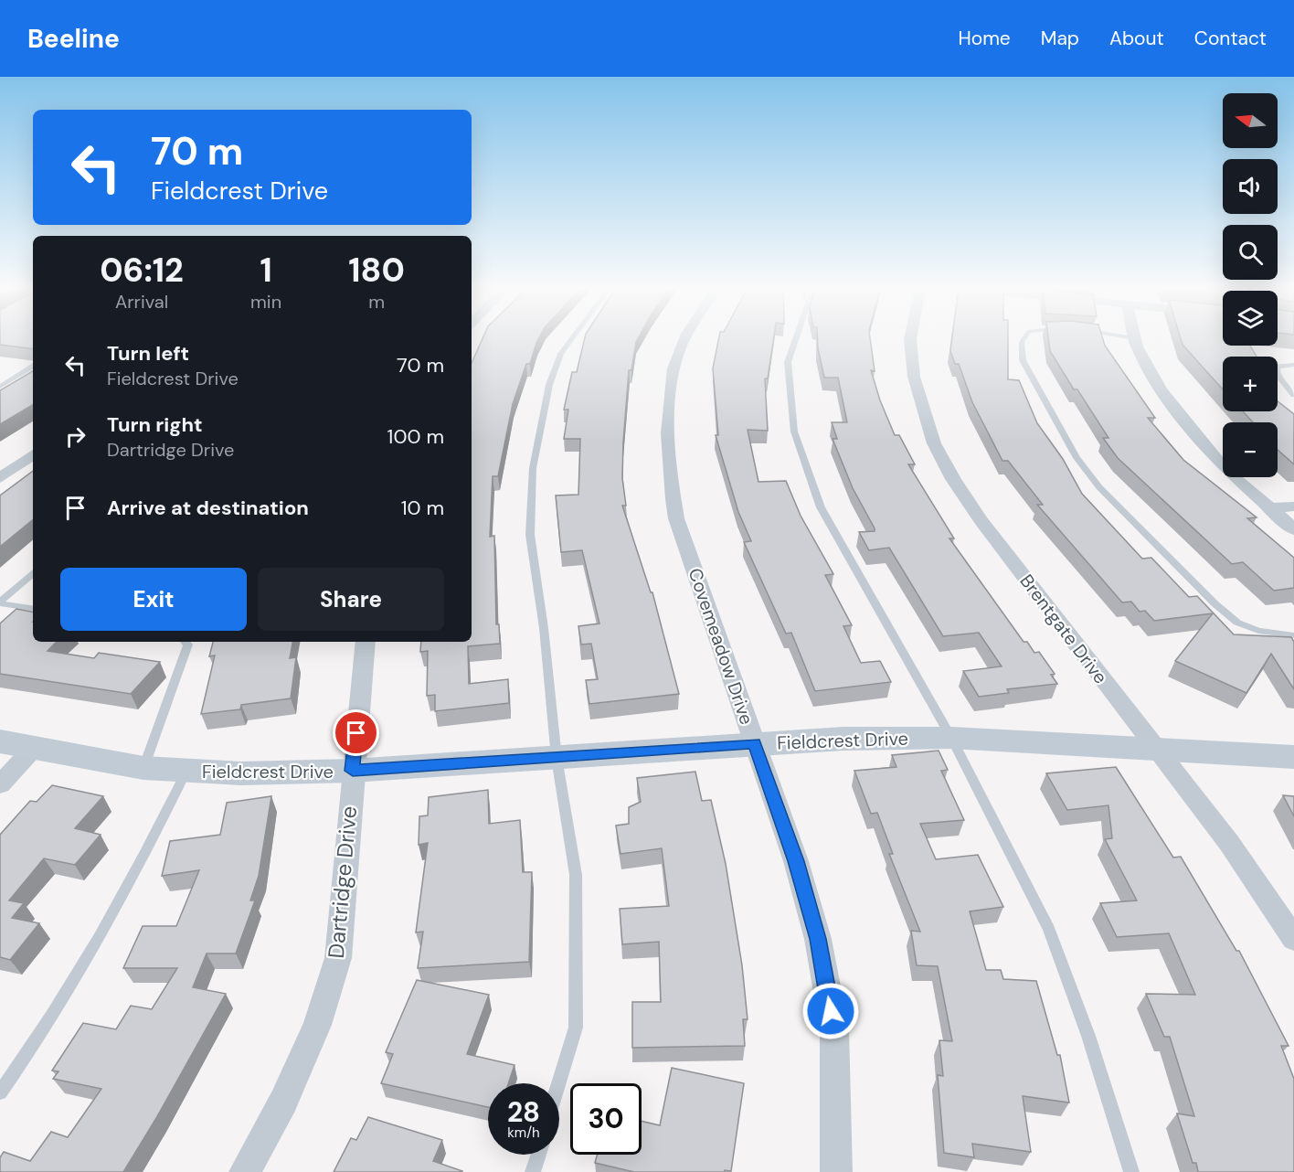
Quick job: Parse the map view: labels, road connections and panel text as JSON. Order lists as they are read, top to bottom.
{
  "streets": {
    "street": [
      "Brentgate Drive",
      "Covemeadow Drive",
      "Fieldcrest Drive",
      "Dartridge Drive"
    ]
  },
  "crossings": [
    ["Brentgate Drive", "Fieldcrest Drive"],
    ["Covemeadow Drive", "Fieldcrest Drive"],
    ["Fieldcrest Drive", "Dartridge Drive"]
  ],
  "north": "left",
  "page": {
    "header": "Beeline",
    "nav": [
      "Home",
      "Map",
      "About",
      "Contact"
    ],
    "map_buttons": ["+", "−"],
    "turn": ["70 m", "Fieldcrest Drive"],
    "eta": [
      "06:12",
      "Arrival",
      "1",
      "min",
      "180",
      "m"
    ],
    "list": [
      {
        "name": "Turn left",
        "note": "Fieldcrest Drive",
        "value": "70 m"
      },
      {
        "name": "Turn right",
        "note": "Dartridge Drive",
        "value": "100 m"
      },
      {
        "name": "Arrive at destination",
        "value": "10 m"
      }
    ],
    "buttons": ["Exit", "Share"],
    "speed": "28 km/h",
    "limit": "30"
  }
}
